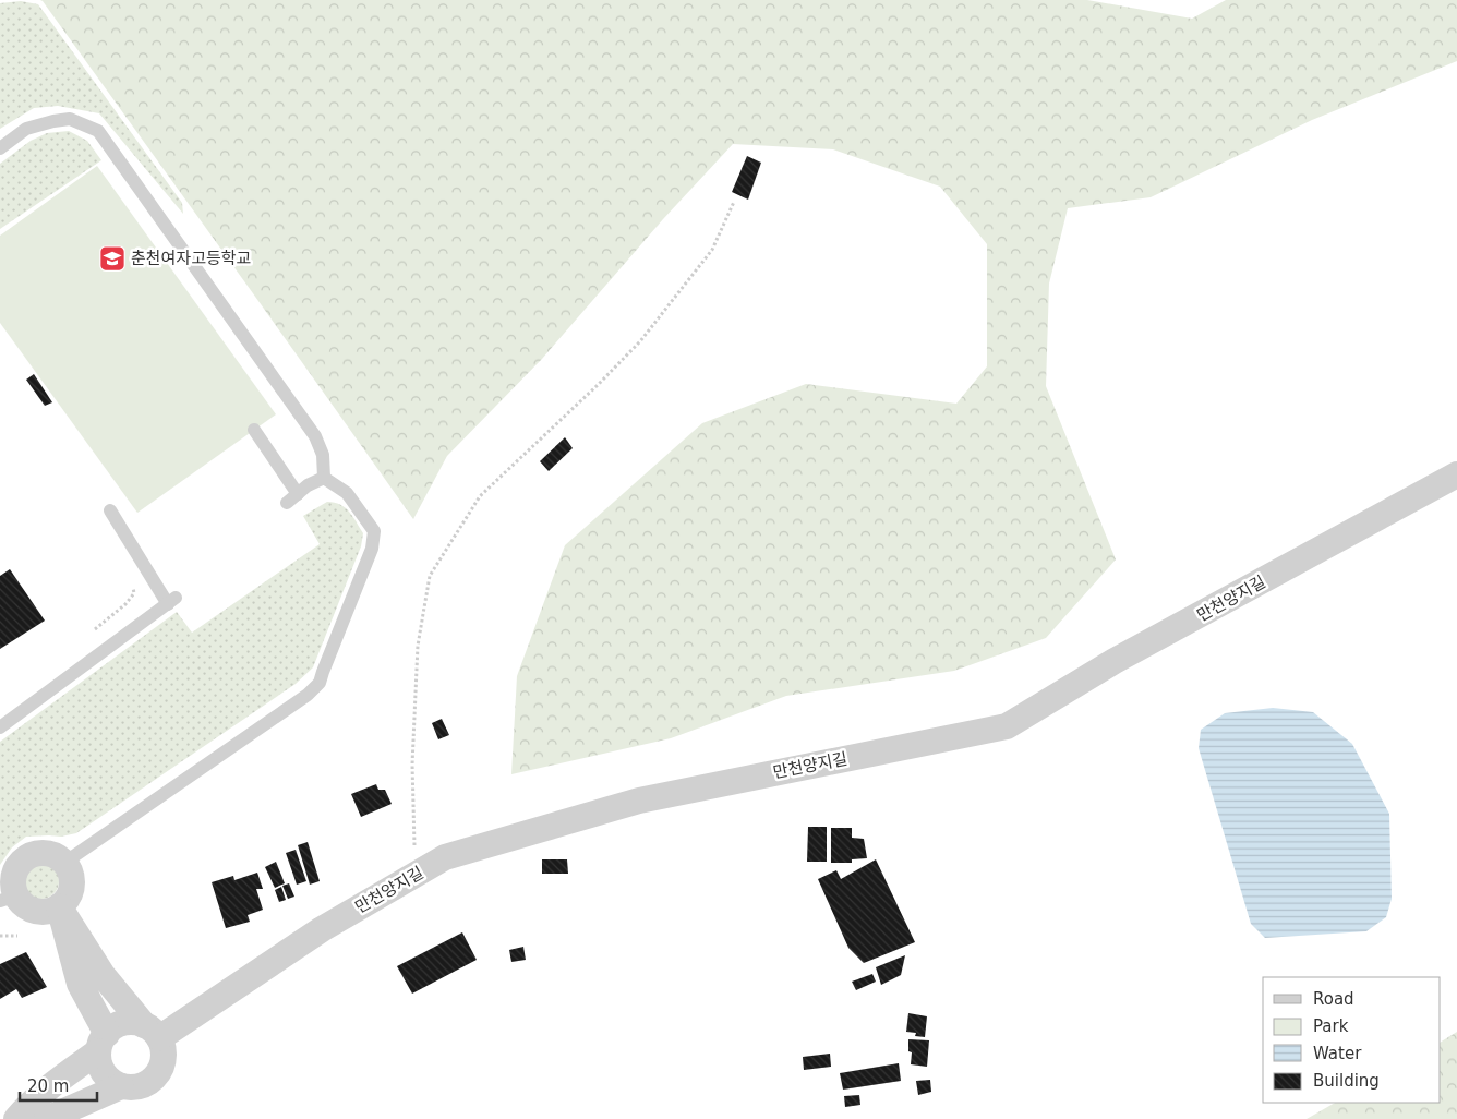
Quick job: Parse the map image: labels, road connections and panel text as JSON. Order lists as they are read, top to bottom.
{
  "streets": {
    "street": ["만천양지길"]
  },
  "places": {
    "school or university": ["춘천여자고등학교"]
  },
  "legend": [
    "Road",
    "Park",
    "Water",
    "Building"
  ],
  "scale_bar": "20 m"
}
